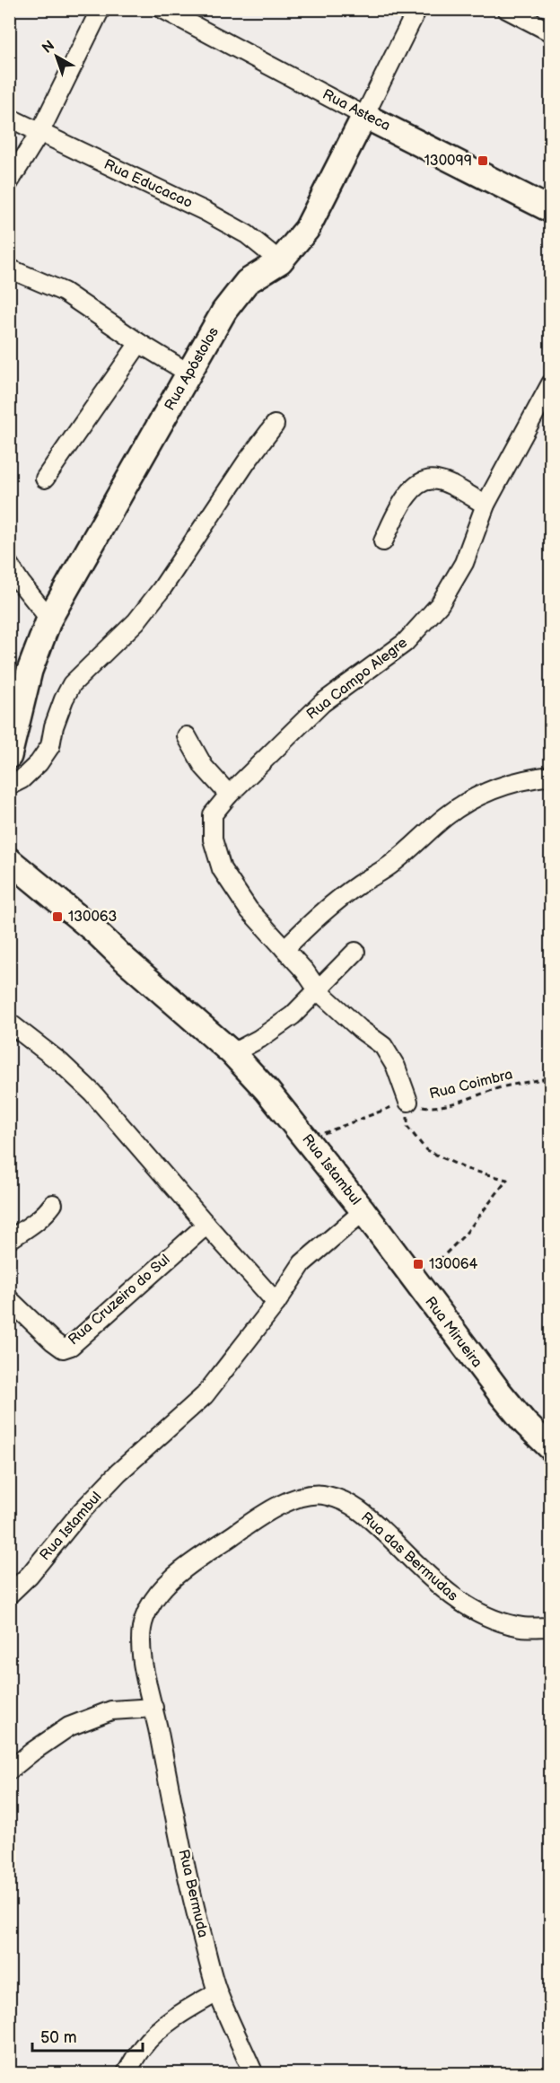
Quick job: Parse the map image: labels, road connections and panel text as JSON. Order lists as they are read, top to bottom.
{
  "streets": {
    "street": [
      "Rua Asteca",
      "Rua Educacao",
      "Rua Apóstolos",
      "Rua Campo Alegre",
      "Rua Istambul",
      "Rua Cruzeiro do Sul",
      "Rua Mirueira",
      "Rua das Bermudas",
      "Rua Bermuda"
    ],
    "path": ["Rua Coimbra"]
  },
  "crossings": [
    ["Rua Asteca", "Rua Apóstolos"],
    ["Rua Educacao", "Rua Apóstolos"],
    ["Rua Coimbra", "Rua Istambul"],
    ["Rua Istambul", "Rua Mirueira"],
    ["Rua das Bermudas", "Rua Bermuda"]
  ],
  "places": {
    "transit": ["130099", "130063", "130064"]
  },
  "scale_bar": "50 m",
  "north": "top left"
}
